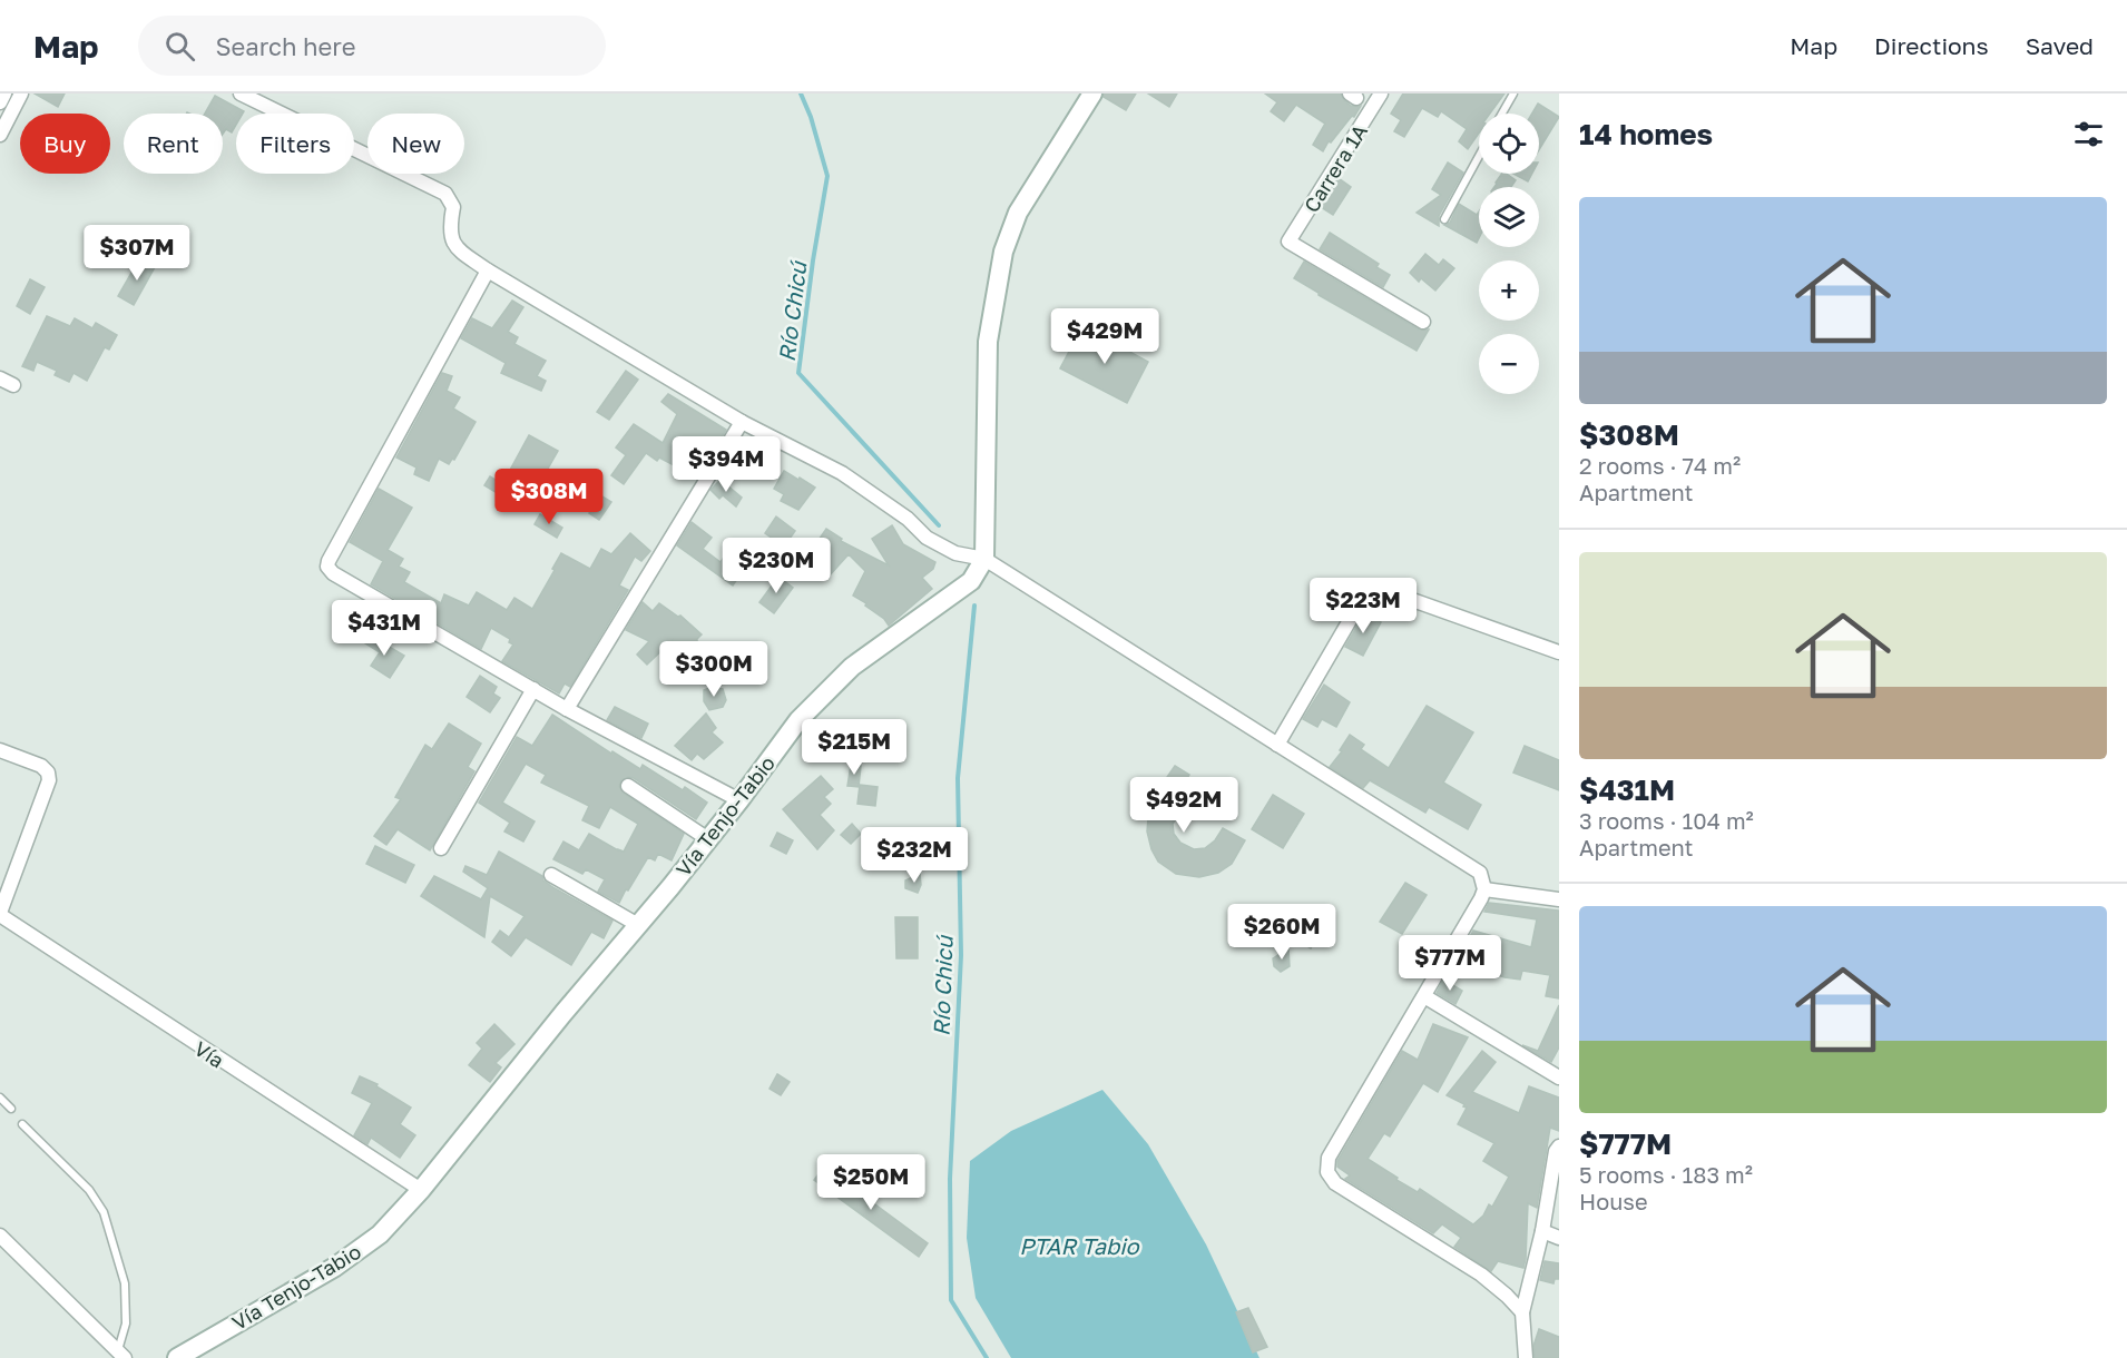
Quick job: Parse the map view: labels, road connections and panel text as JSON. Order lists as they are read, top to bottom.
{
  "streets": {
    "main road": ["Vía Tenjo-Tabio"],
    "street": ["Carrera 1A", "Vía"]
  },
  "crossings": [
    ["Vía Tenjo-Tabio", "Vía"]
  ],
  "water": ["Río Chicú", "PTAR Tabio"],
  "page": {
    "header": "Map",
    "search": "Search here",
    "nav": ["Map", "Directions", "Saved"],
    "heading": "14 homes",
    "map_buttons": ["+", "−"],
    "chip": [
      "Buy",
      "Rent",
      "Filters",
      "New"
    ],
    "list": [
      {
        "name": "$308M",
        "note": "2 rooms · 74 m² · Apartment"
      },
      {
        "name": "$431M",
        "note": "3 rooms · 104 m² · Apartment"
      },
      {
        "name": "$777M",
        "note": "5 rooms · 183 m² · House"
      }
    ],
    "price": [
      "$307M",
      "$429M",
      "$394M",
      "$308M",
      "$230M",
      "$223M",
      "$431M",
      "$300M",
      "$215M",
      "$492M",
      "$232M",
      "$260M",
      "$777M",
      "$250M"
    ]
  }
}
